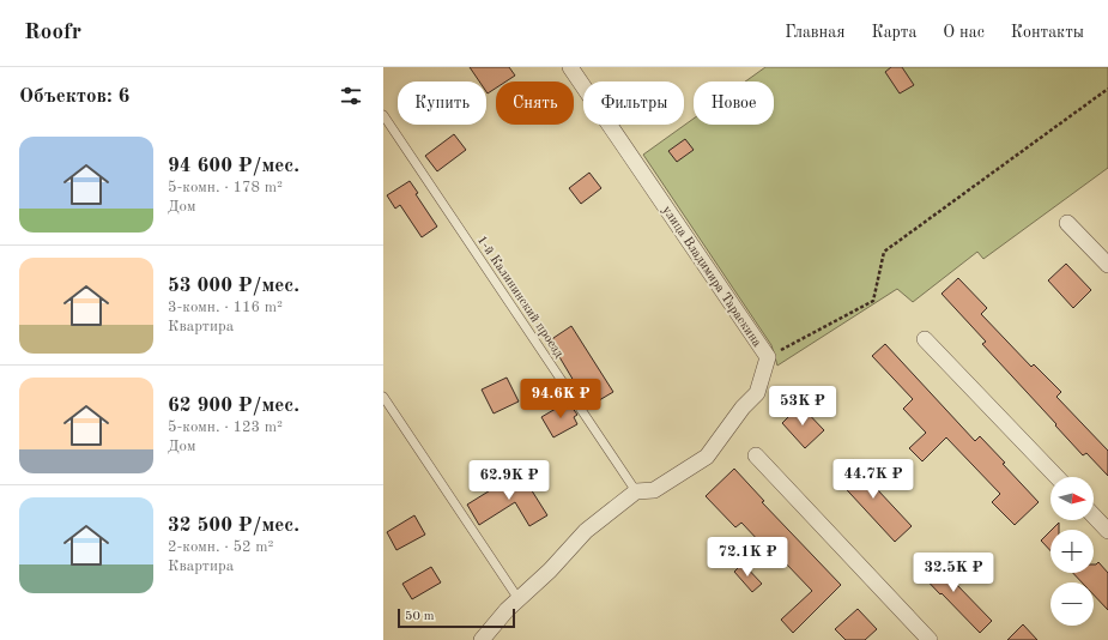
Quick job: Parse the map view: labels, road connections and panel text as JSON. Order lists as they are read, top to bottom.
{
  "streets": {
    "street": ["улица Владимира Тараскина"],
    "lane": ["1-й Калининский проезд"]
  },
  "crossings": [
    ["улица Владимира Тараскина", "1-й Калининский проезд"]
  ],
  "scale_bar": "50 m",
  "north": "right",
  "page": {
    "header": "Roofr",
    "nav": [
      "Главная",
      "Карта",
      "О нас",
      "Контакты"
    ],
    "heading": "Объектов: 6",
    "chip": [
      "Купить",
      "Снять",
      "Фильтры",
      "Новое"
    ],
    "list": [
      {
        "name": "94 600 ₽/мес.",
        "note": "5-комн. · 178 m² · Дом"
      },
      {
        "name": "53 000 ₽/мес.",
        "note": "3-комн. · 116 m² · Квартира"
      },
      {
        "name": "62 900 ₽/мес.",
        "note": "5-комн. · 123 m² · Дом"
      },
      {
        "name": "32 500 ₽/мес.",
        "note": "2-комн. · 52 m² · Квартира"
      }
    ],
    "price": [
      "94.6K ₽",
      "53K ₽",
      "44.7K ₽",
      "62.9K ₽",
      "72.1K ₽",
      "32.5K ₽"
    ],
    "map_buttons": ["+", "−"],
    "scale": "50 m"
  }
}
